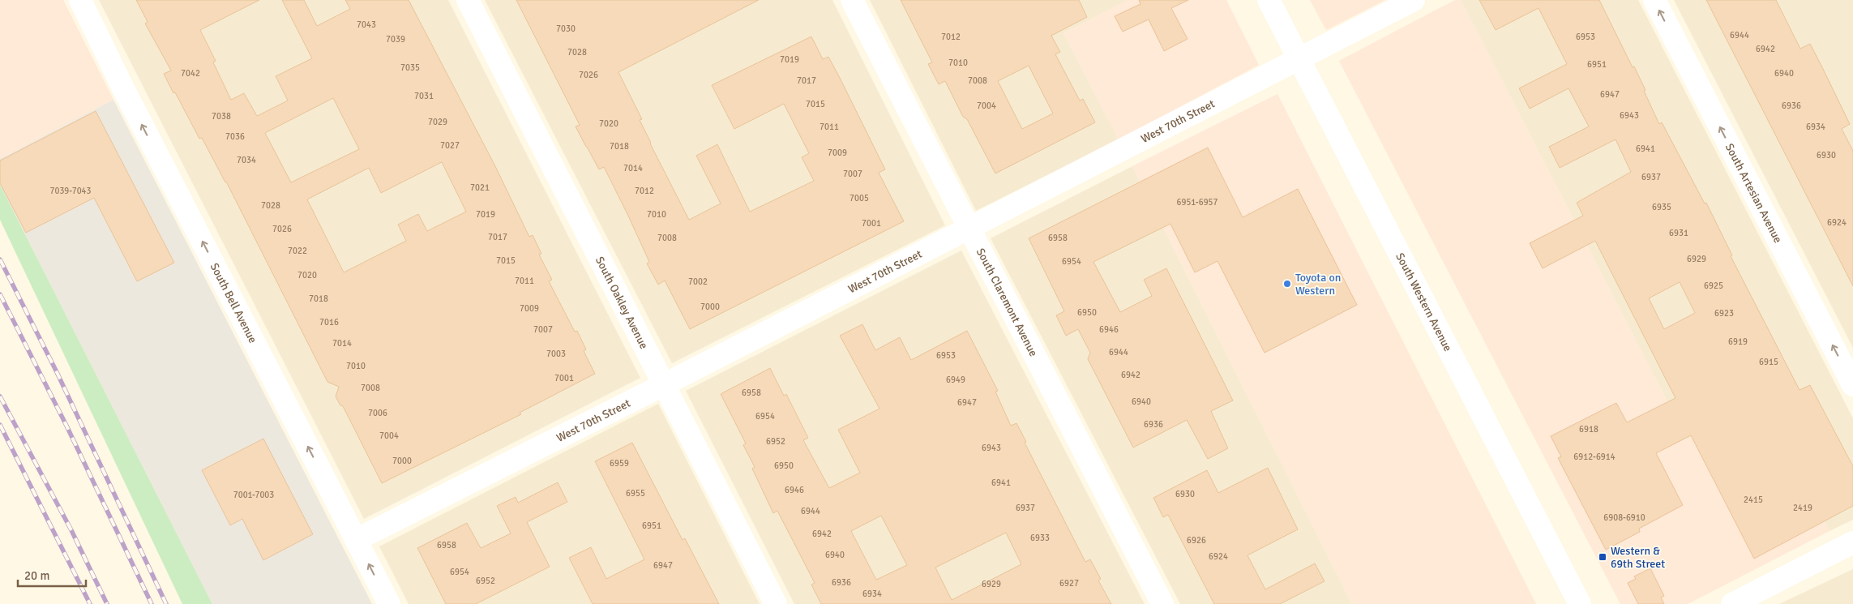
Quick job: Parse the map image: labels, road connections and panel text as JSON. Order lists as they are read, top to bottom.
{
  "streets": {
    "street": [
      "West 70th Street",
      "South Artesian Avenue",
      "South Oakley Avenue",
      "South Western Avenue",
      "South Bell Avenue",
      "South Claremont Avenue"
    ]
  },
  "crossings": [
    ["West 70th Street", "South Oakley Avenue"],
    ["West 70th Street", "South Western Avenue"],
    ["West 70th Street", "South Bell Avenue"],
    ["West 70th Street", "South Claremont Avenue"]
  ],
  "one_way": ["South Artesian Avenue", "South Bell Avenue"],
  "places": {
    "other": ["Toyota on Western"],
    "transit": ["Western & 69th Street"]
  },
  "house_numbers": [
    "7043",
    "7030",
    "6944",
    "7012",
    "6953",
    "7039",
    "6942",
    "7028",
    "7019",
    "7010",
    "6951",
    "7035",
    "7042",
    "6940",
    "7026",
    "7017",
    "7008",
    "6947",
    "7031",
    "7015",
    "7004",
    "6936",
    "6943",
    "7038",
    "7029",
    "7020",
    "7011",
    "6934",
    "7036",
    "7027",
    "7018",
    "6941",
    "7009",
    "6930",
    "7034",
    "7014",
    "7007",
    "6937",
    "7021",
    "7039-7043",
    "7012",
    "7005",
    "6951-6957",
    "7028",
    "6935",
    "7019",
    "7010",
    "6924",
    "7001",
    "7026",
    "6931",
    "7017",
    "7008",
    "6958",
    "7022",
    "6929",
    "7015",
    "6954",
    "7020",
    "7011",
    "7002",
    "6925",
    "7018",
    "7000",
    "7009",
    "6950",
    "6923",
    "7016",
    "7007",
    "6946",
    "6919",
    "7014",
    "6944",
    "7003",
    "6953",
    "6915",
    "7010",
    "6942",
    "7001",
    "6949",
    "7008",
    "6958",
    "6940",
    "6947",
    "7006",
    "6954",
    "6936",
    "6918",
    "7004",
    "6952",
    "6943",
    "6912-6914",
    "7000",
    "6959",
    "6950",
    "6941",
    "6946",
    "6955",
    "6930",
    "7001-7003",
    "2415",
    "6937",
    "2419",
    "6944",
    "6908-6910",
    "6951",
    "6942",
    "6933",
    "6926",
    "6958",
    "6940",
    "6924",
    "6947",
    "6954",
    "6952",
    "6936",
    "6927",
    "6929",
    "6934"
  ],
  "scale_bar": "20 m"
}
